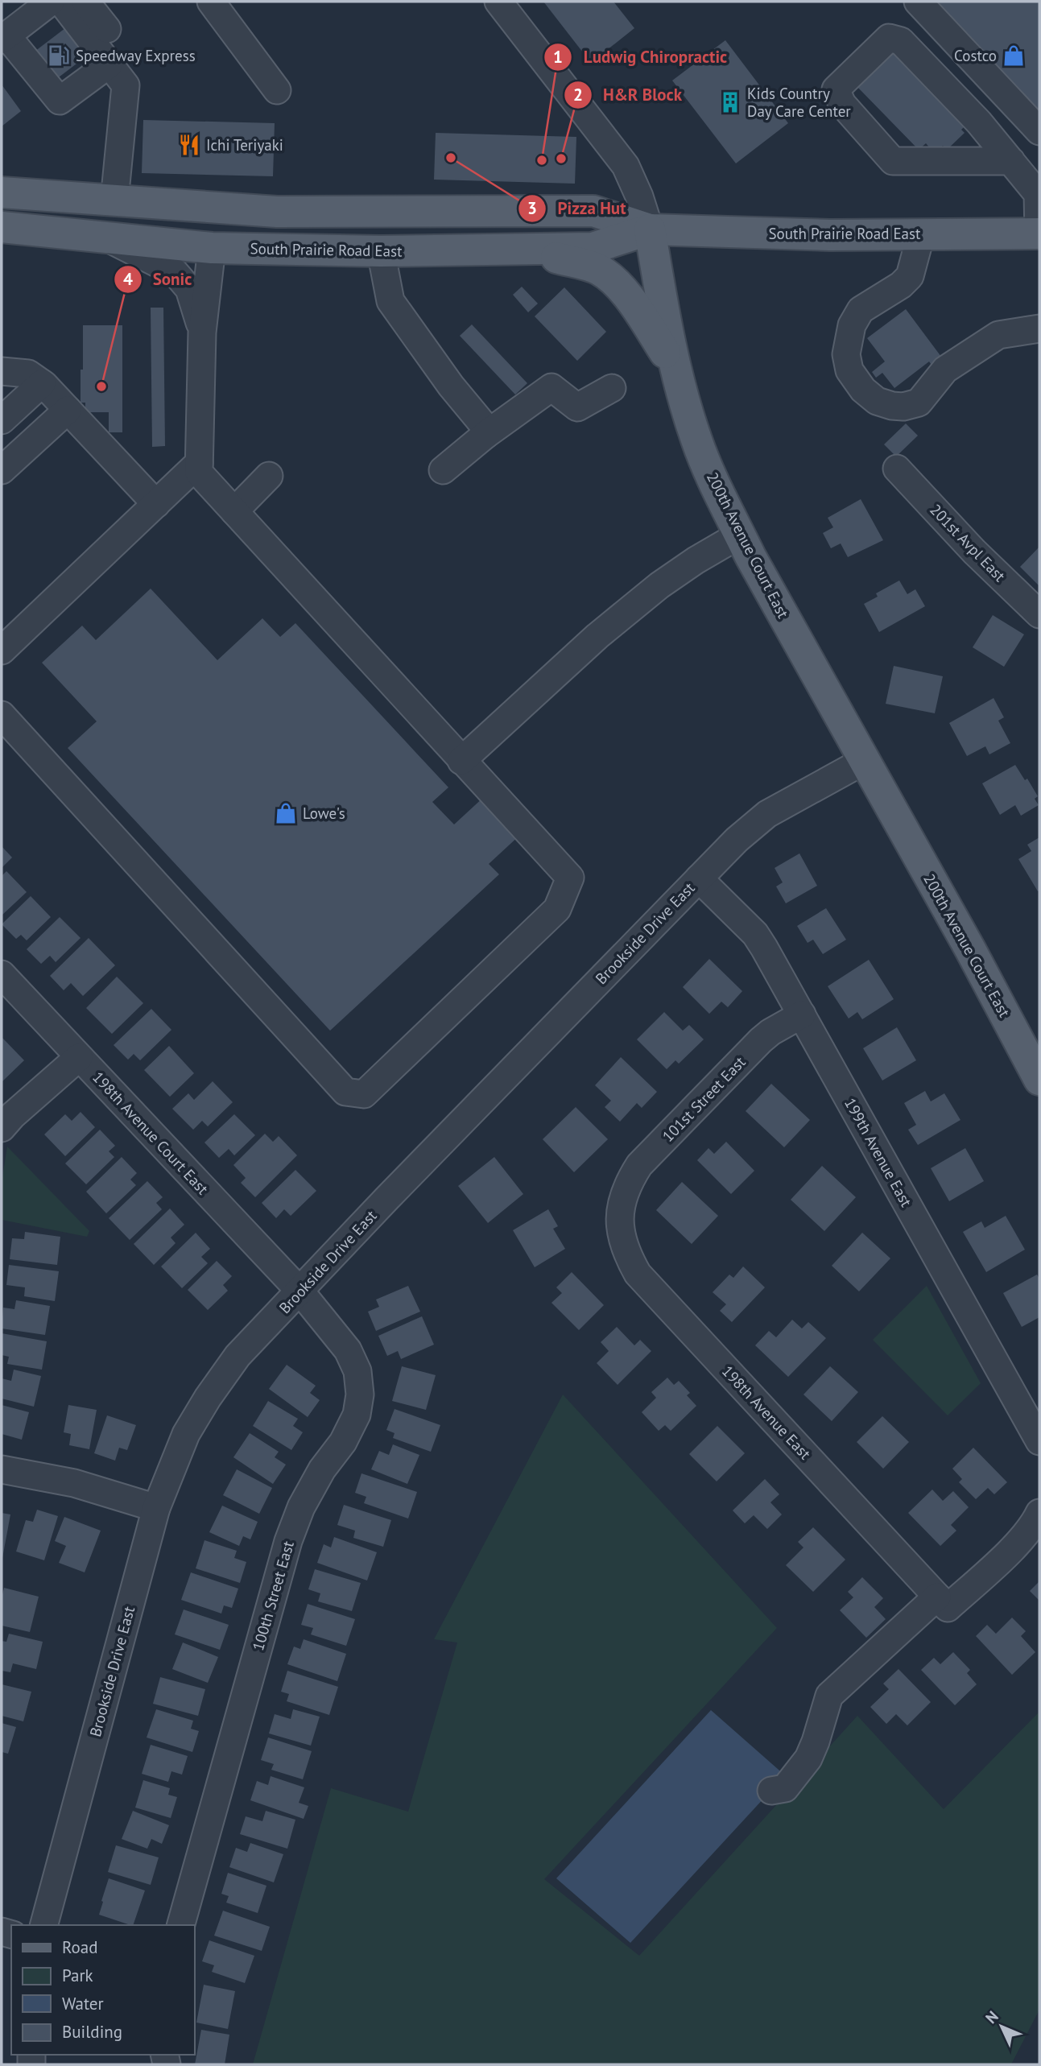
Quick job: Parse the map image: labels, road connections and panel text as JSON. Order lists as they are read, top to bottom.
{
  "streets": {
    "main road": ["South Prairie Road East", "200th Avenue Court East"],
    "street": [
      "201st Avpl East",
      "Brookside Drive East",
      "101st Street East",
      "198th Avenue Court East",
      "199th Avenue East",
      "198th Avenue East",
      "100th Street East"
    ]
  },
  "crossings": [
    ["South Prairie Road East", "200th Avenue Court East"],
    ["200th Avenue Court East", "Brookside Drive East"],
    ["Brookside Drive East", "198th Avenue Court East"],
    ["Brookside Drive East", "199th Avenue East"],
    ["Brookside Drive East", "100th Street East"],
    ["101st Street East", "199th Avenue East"],
    ["101st Street East", "198th Avenue East"],
    ["198th Avenue Court East", "100th Street East"]
  ],
  "places": {
    "fuel station": ["Speedway Express"],
    "shop": ["Costco", "Lowe's"],
    "building": ["Kids Country Day Care Center"],
    "restaurant": ["Ichi Teriyaki"],
    "other": [
      "Pizza Hut",
      "H&R Block",
      "Ludwig Chiropractic",
      "Sonic"
    ]
  },
  "legend": [
    "Road",
    "Park",
    "Water",
    "Building"
  ],
  "north": "top left"
}
